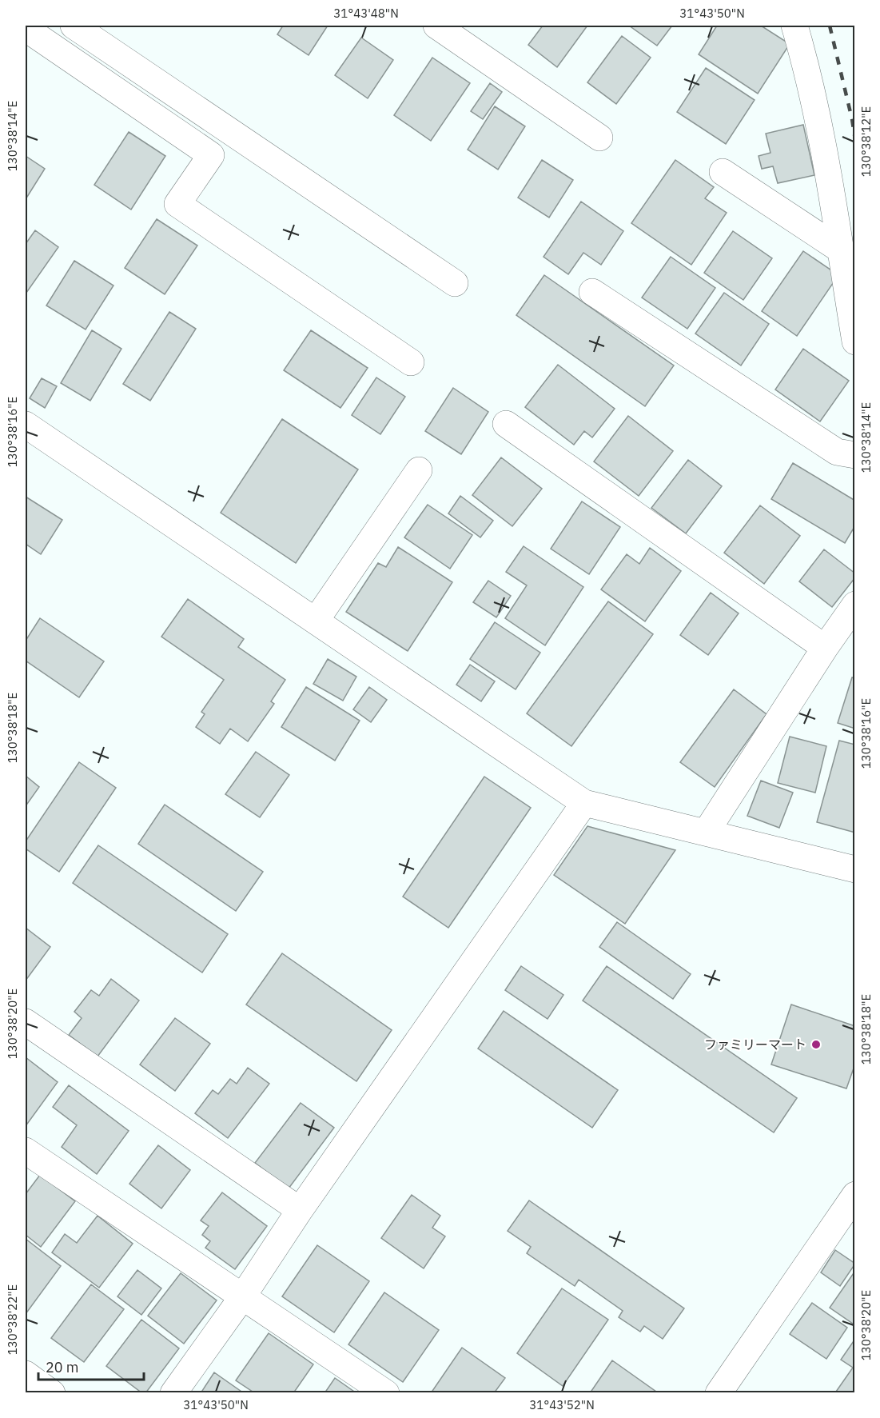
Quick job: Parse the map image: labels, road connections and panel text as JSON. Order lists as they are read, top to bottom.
{
  "places": ["ファミリーマート"],
  "scale_bar": "20 m",
  "coordinates": [
    "31°43'48\"N",
    "31°43'50\"N",
    "130°38'14\"E",
    "130°38'12\"E",
    "130°38'16\"E",
    "130°38'18\"E",
    "130°38'20\"E",
    "130°38'22\"E",
    "31°43'52\"N"
  ]
}
